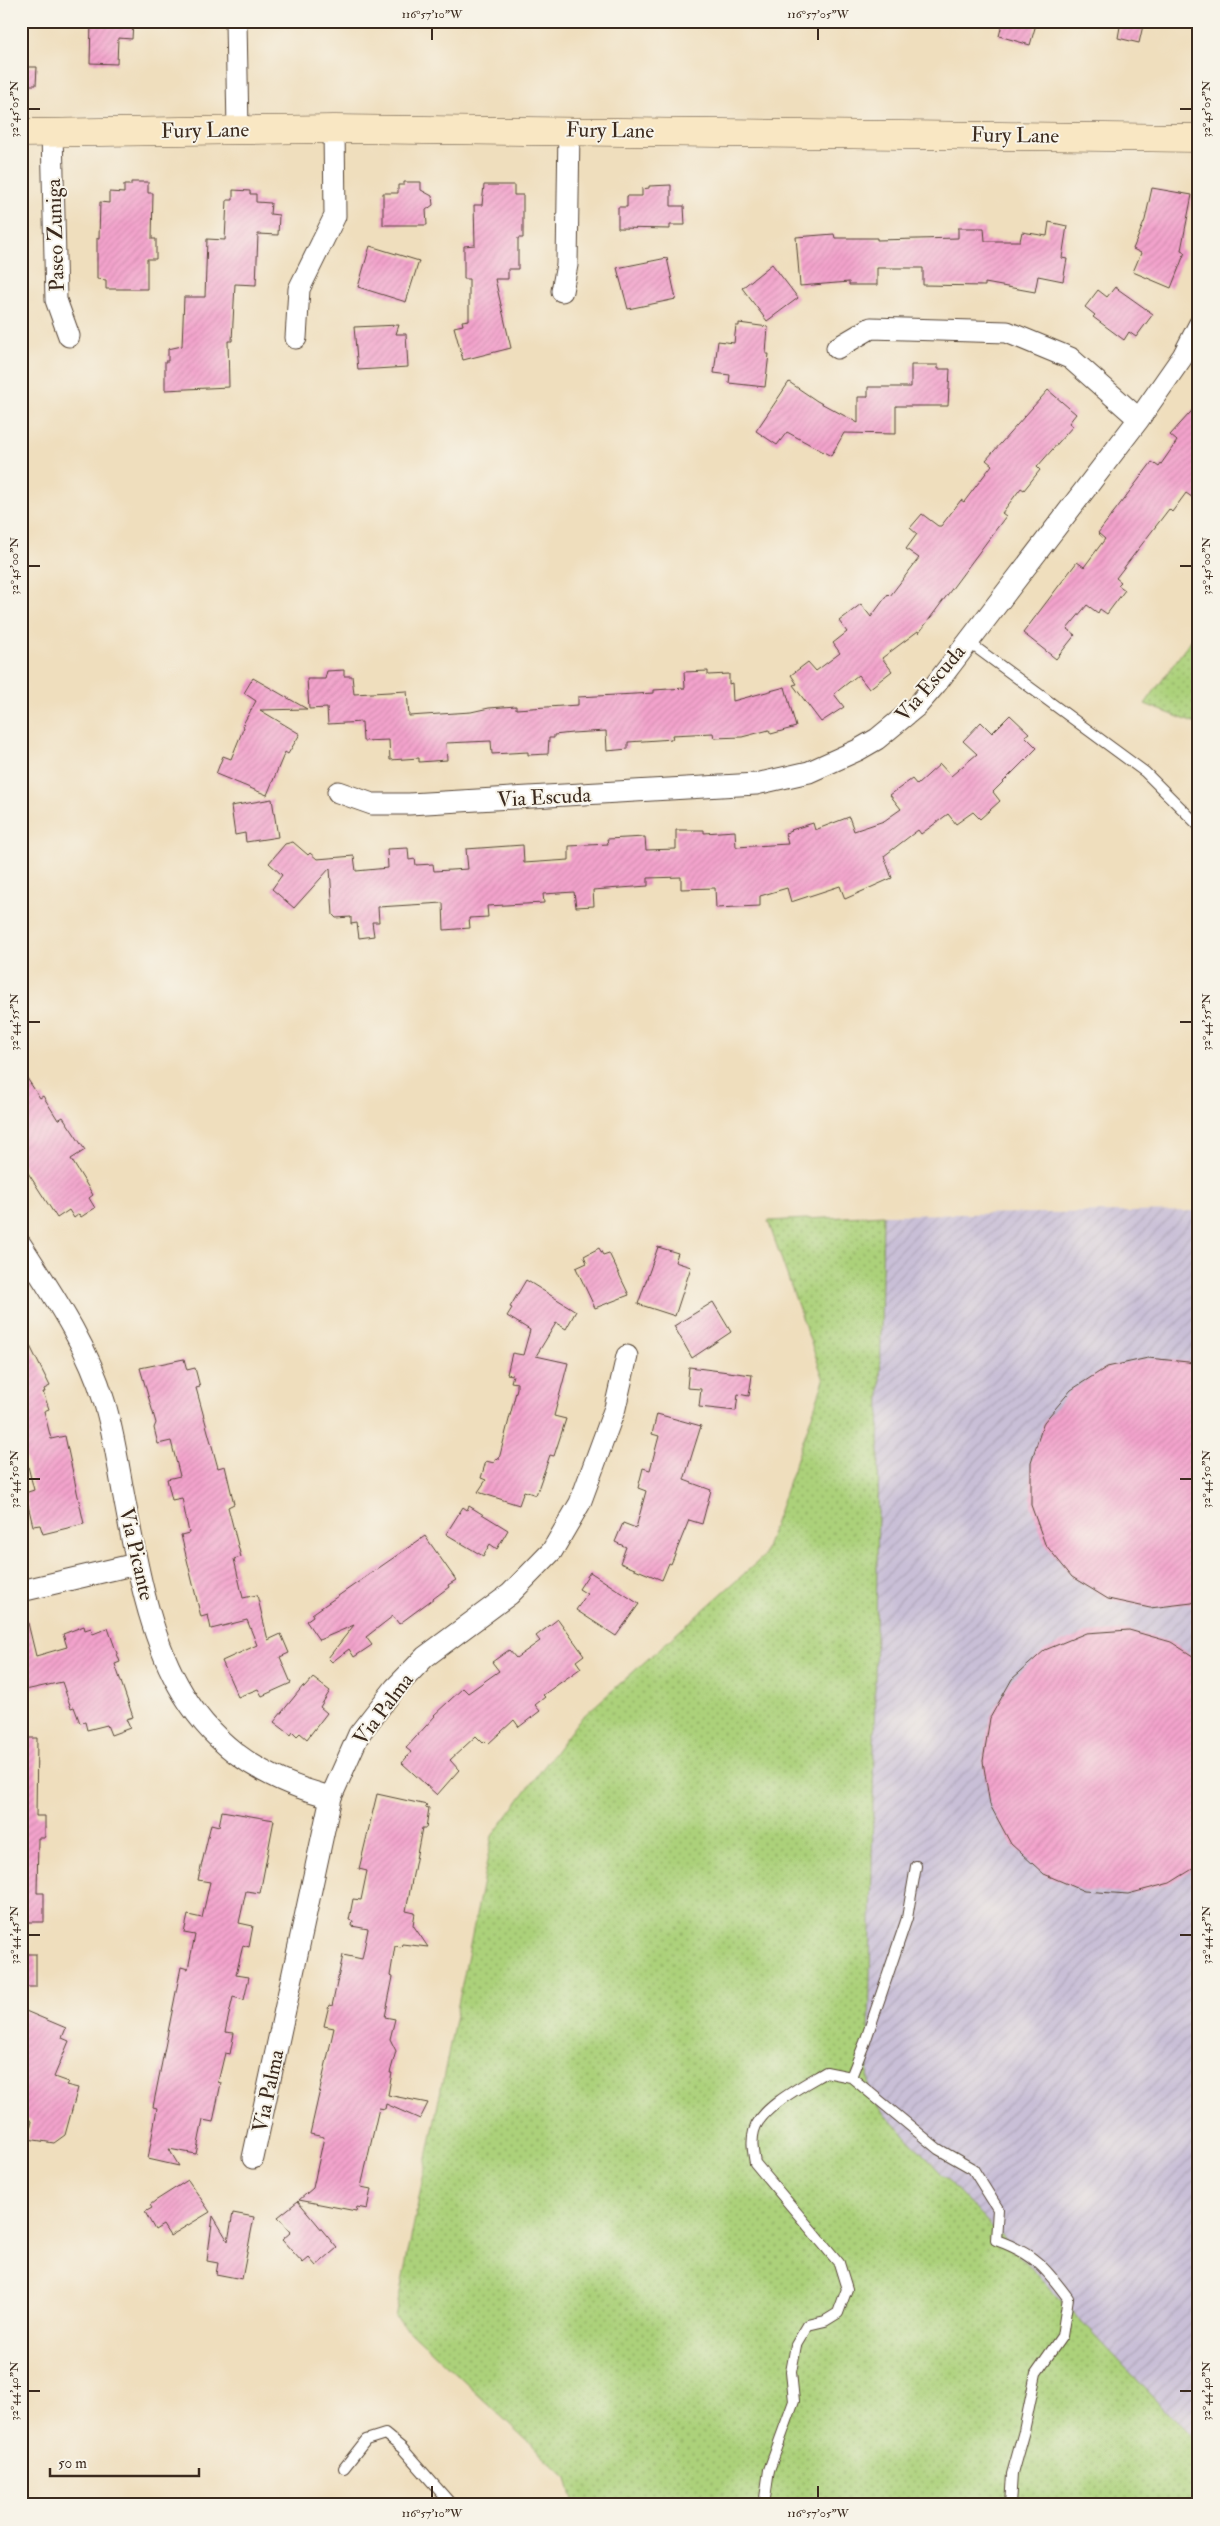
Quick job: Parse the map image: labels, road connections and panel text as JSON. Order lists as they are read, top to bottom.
{
  "streets": {
    "main road": ["Fury Lane"],
    "street": [
      "Paseo Zuniga",
      "Via Escuda",
      "Via Picante",
      "Via Palma"
    ]
  },
  "crossings": [
    ["Fury Lane", "Paseo Zuniga"],
    ["Via Picante", "Via Palma"]
  ],
  "scale_bar": "50 m",
  "coordinates": [
    "116°57'10\"W",
    "116°57'05\"W",
    "32°45'05\"N",
    "32°45'00\"N",
    "32°44'55\"N",
    "32°44'50\"N",
    "32°44'45\"N",
    "32°44'40\"N"
  ]
}
